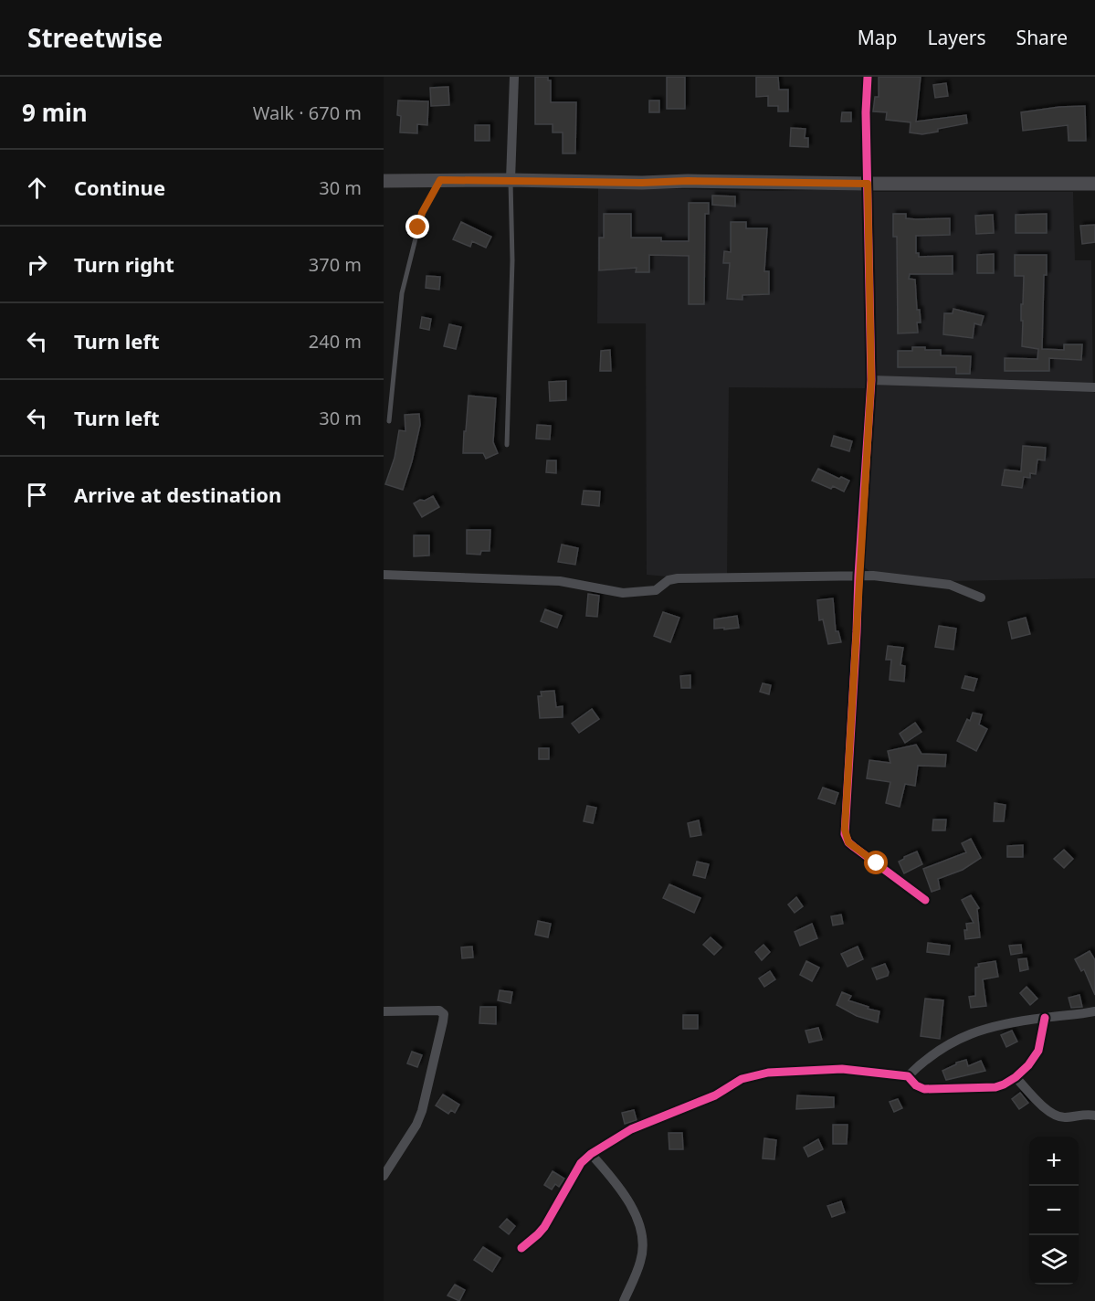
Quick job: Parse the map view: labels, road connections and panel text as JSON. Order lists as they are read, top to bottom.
{
  "page": {
    "header": "Streetwise",
    "nav": ["Map", "Layers", "Share"],
    "heading": ["9 min", "Walk · 670 m"],
    "list": [
      ["Continue", "30 m"],
      ["Turn right", "370 m"],
      ["Turn left", "240 m"],
      ["Turn left", "30 m"],
      "Arrive at destination"
    ],
    "map_buttons": ["+", "−"]
  }
}
